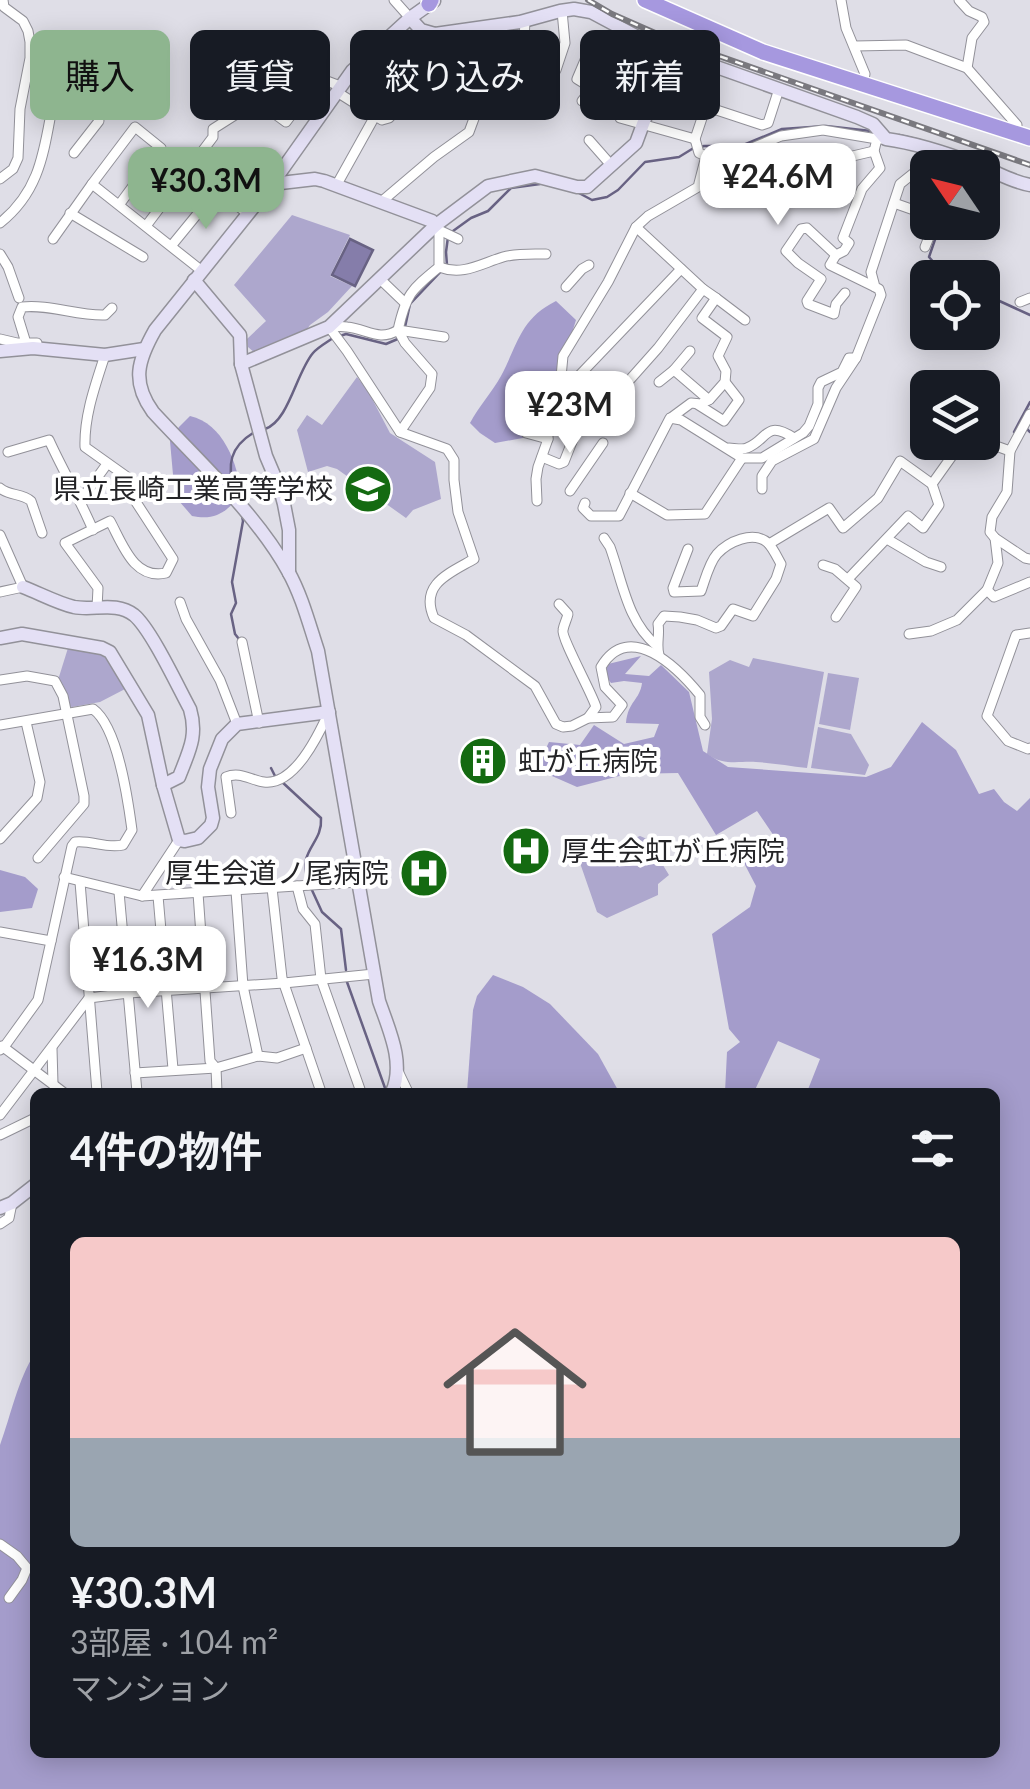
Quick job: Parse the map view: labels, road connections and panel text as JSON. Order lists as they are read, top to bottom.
{
  "places": {
    "school or university": ["県立長崎工業高等学校"],
    "building": ["虹が丘病院"],
    "hospital": ["厚生会虹が丘病院", "厚生会道ノ尾病院"]
  },
  "north": "top left",
  "page": {
    "chip": [
      "購入",
      "賃貸",
      "絞り込み",
      "新着"
    ],
    "price": [
      "¥24.6M",
      "¥30.3M",
      "¥23M",
      "¥16.3M"
    ],
    "heading": "4件の物件",
    "list": [
      {
        "name": "¥30.3M",
        "note": "3部屋 · 104 m² · マンション"
      }
    ]
  }
}
